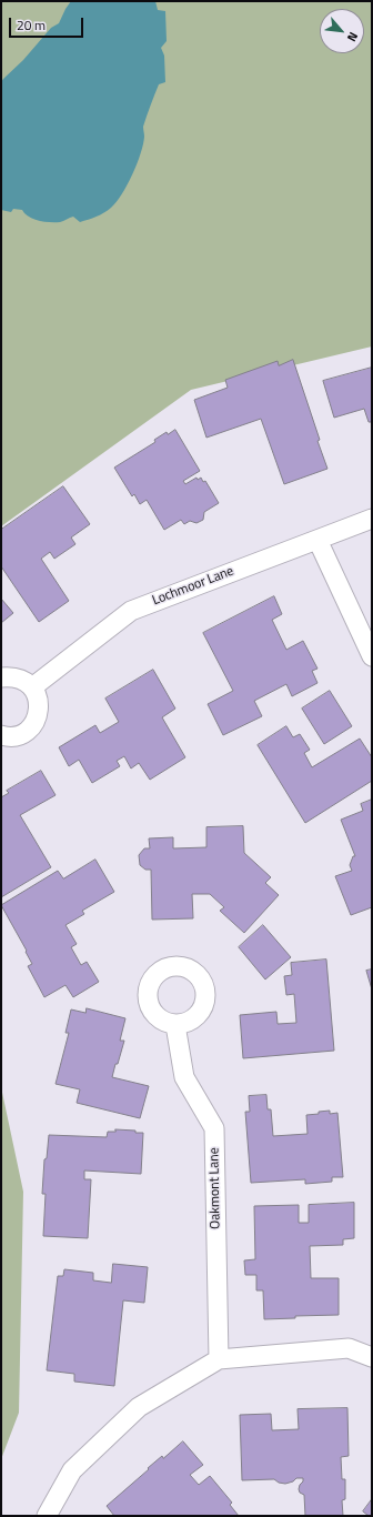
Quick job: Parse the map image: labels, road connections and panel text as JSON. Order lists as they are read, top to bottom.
{
  "streets": {
    "street": ["Lochmoor Lane", "Oakmont Lane"]
  },
  "scale_bar": "20 m",
  "north": "bottom right"
}
